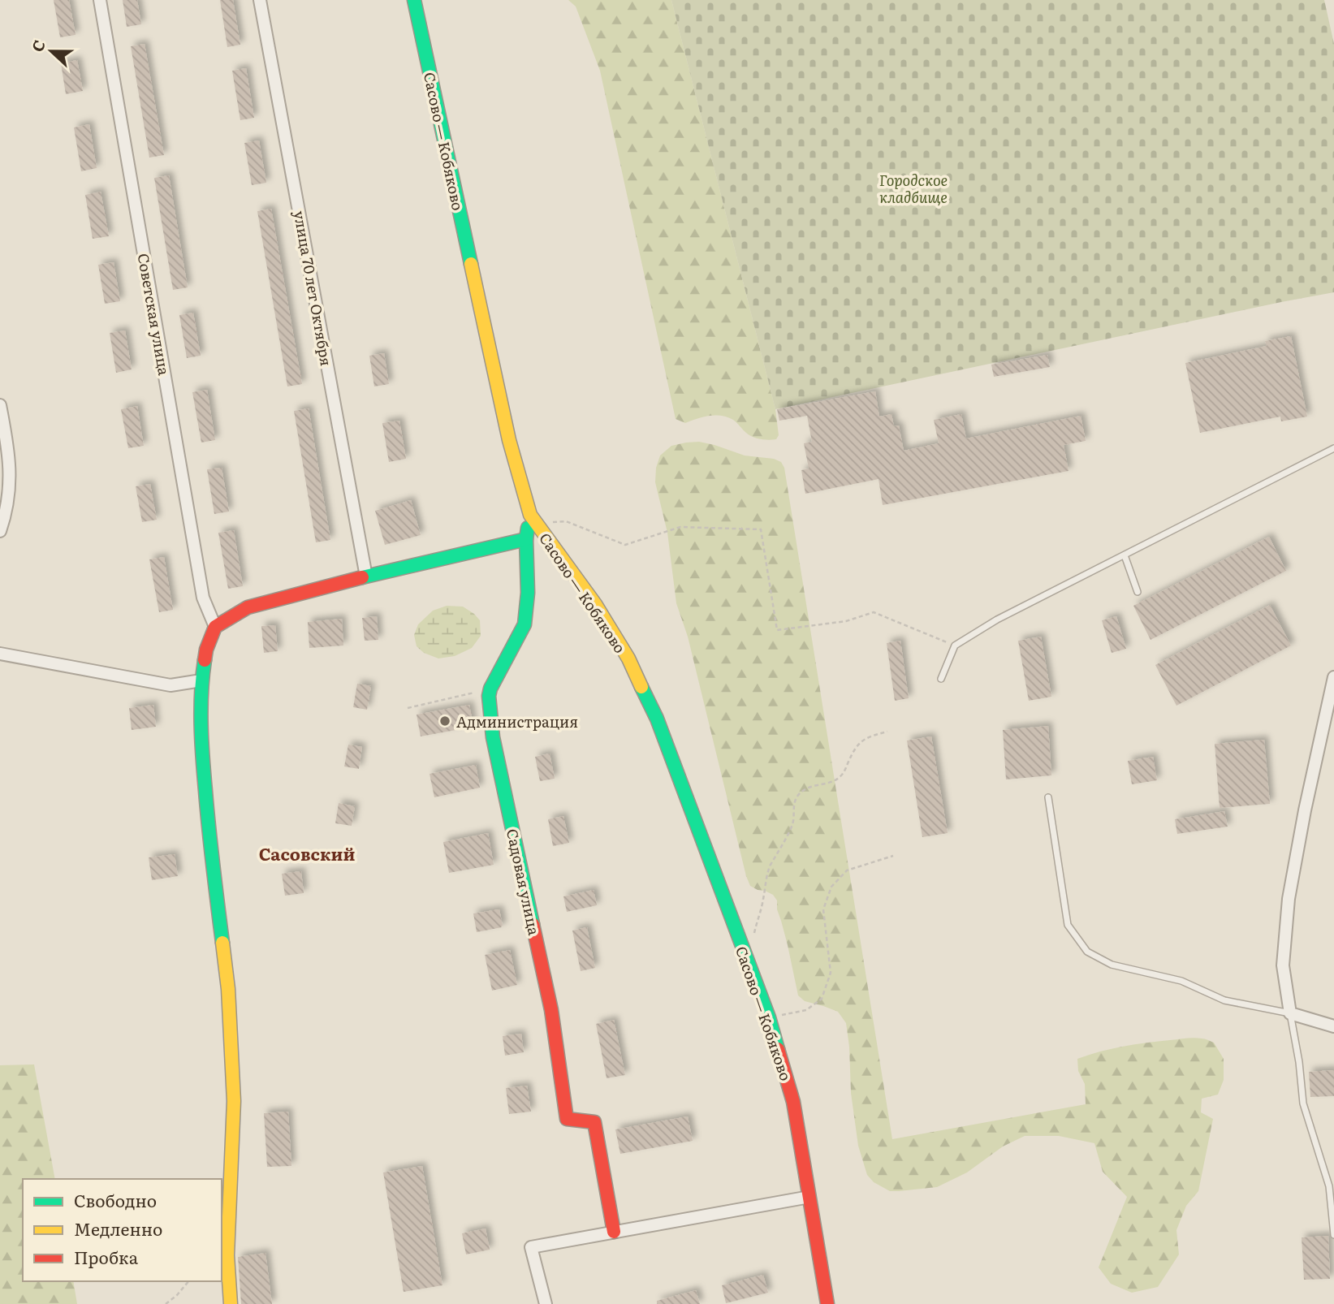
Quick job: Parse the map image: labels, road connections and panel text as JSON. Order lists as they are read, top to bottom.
{
  "streets": {
    "street": [
      "Сасово — Кобяково",
      "улица 70 лет Октября",
      "Советская улица",
      "Садовая улица"
    ]
  },
  "crossings": [
    ["Сасово — Кобяково", "Садовая улица"]
  ],
  "districts": ["Сасовский"],
  "parks": ["Городское кладбище"],
  "places": ["Администрация"],
  "legend": ["Свободно", "Медленно", "Пробка"],
  "north": "left"
}
